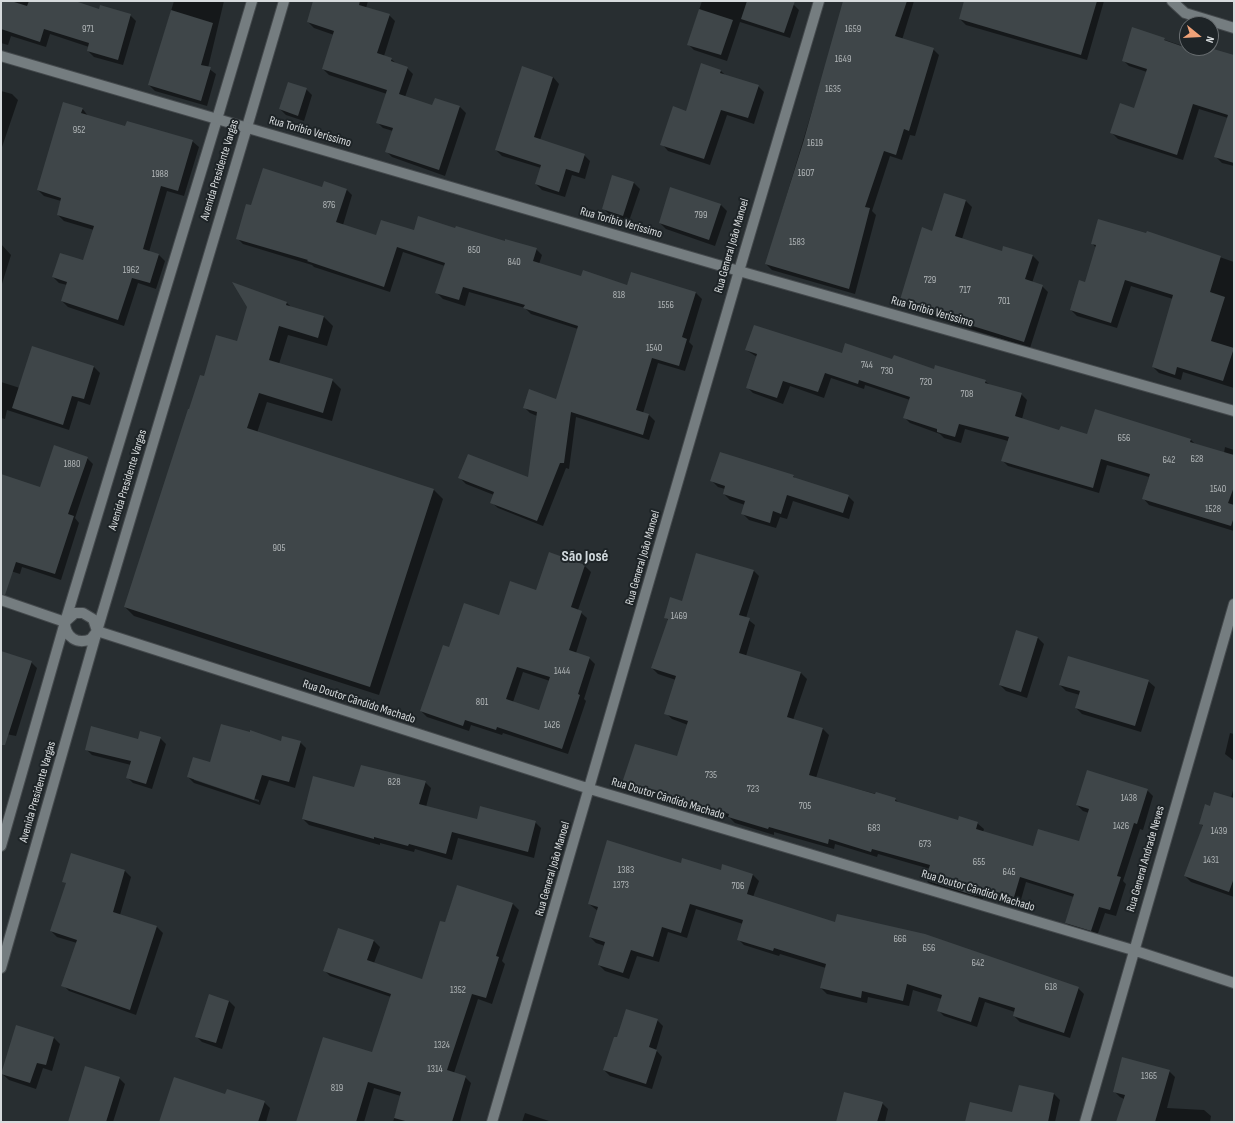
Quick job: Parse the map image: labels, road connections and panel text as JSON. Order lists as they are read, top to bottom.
{
  "streets": {
    "street": [
      "Rua Toríbio Veríssimo",
      "Avenida Presidente Vargas",
      "Rua General João Manoel",
      "Rua Doutor Cândido Machado",
      "Rua General Andrade Neves"
    ]
  },
  "crossings": [
    ["Rua Toríbio Veríssimo", "Avenida Presidente Vargas"],
    ["Rua Toríbio Veríssimo", "Rua General João Manoel"],
    ["Avenida Presidente Vargas", "Rua Doutor Cândido Machado"],
    ["Rua General João Manoel", "Rua Doutor Cândido Machado"],
    ["Rua Doutor Cândido Machado", "Rua General Andrade Neves"]
  ],
  "districts": ["São José"],
  "house_numbers": [
    "971",
    "1659",
    "1649",
    "1635",
    "952",
    "1619",
    "1607",
    "1988",
    "876",
    "799",
    "1583",
    "850",
    "840",
    "1962",
    "729",
    "717",
    "818",
    "701",
    "1556",
    "1540",
    "744",
    "730",
    "720",
    "708",
    "656",
    "628",
    "642",
    "1880",
    "1540",
    "1528",
    "905",
    "1469",
    "1444",
    "801",
    "1426",
    "735",
    "828",
    "723",
    "1438",
    "705",
    "1426",
    "683",
    "1439",
    "673",
    "1431",
    "655",
    "1383",
    "645",
    "1373",
    "706",
    "666",
    "656",
    "642",
    "618",
    "1352",
    "1324",
    "1314",
    "1365",
    "819"
  ],
  "north": "right"
}
